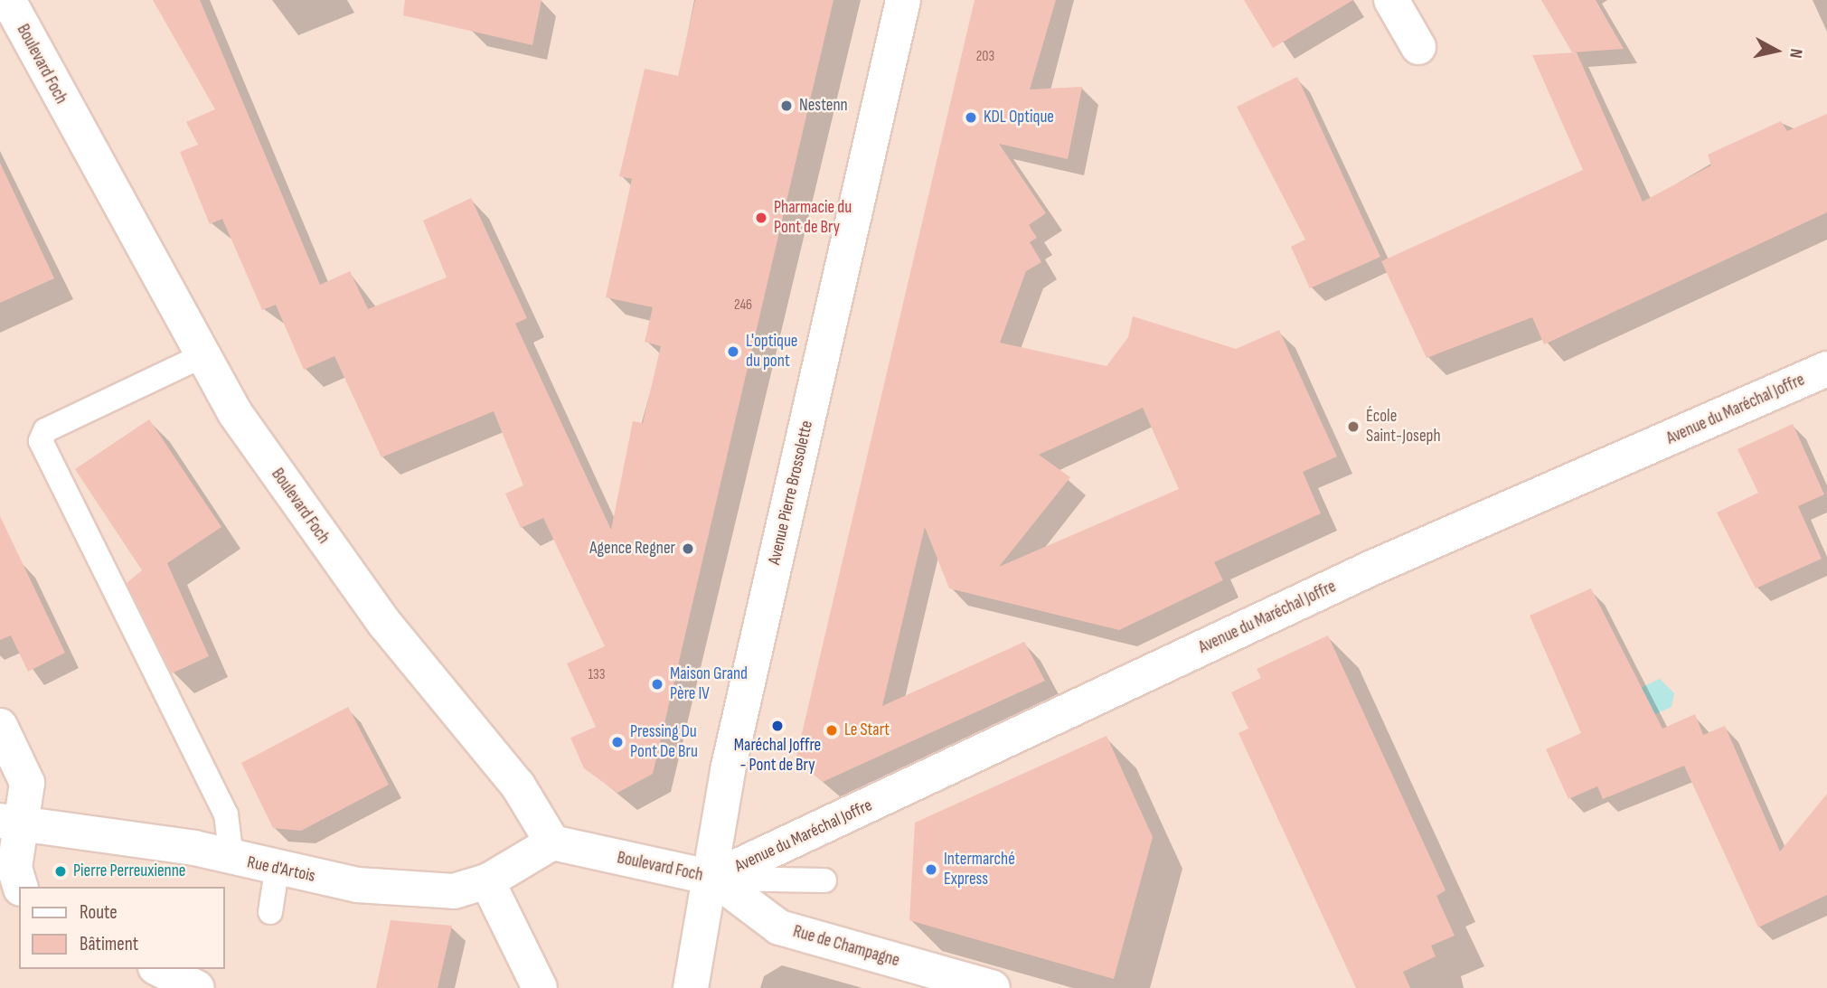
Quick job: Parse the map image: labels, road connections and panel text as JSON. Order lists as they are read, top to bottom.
{
  "streets": {
    "street": [
      "Boulevard Foch",
      "Avenue du Maréchal Joffre",
      "Avenue Pierre Brossolette",
      "Rue d'Artois",
      "Rue de Champagne"
    ]
  },
  "crossings": [
    ["Boulevard Foch", "Avenue du Maréchal Joffre"],
    ["Boulevard Foch", "Avenue Pierre Brossolette"],
    ["Boulevard Foch", "Rue d'Artois"],
    ["Boulevard Foch", "Rue de Champagne"],
    ["Avenue du Maréchal Joffre", "Avenue Pierre Brossolette"],
    ["Avenue du Maréchal Joffre", "Rue de Champagne"],
    ["Avenue Pierre Brossolette", "Rue de Champagne"]
  ],
  "places": [
    "Nestenn",
    "KDL Optique",
    "Pharmacie du Pont de Bry",
    "L'optique du pont",
    "École Saint-Joseph",
    "Agence Regner",
    "Maison Grand Père IV",
    "Maréchal Joffre - Pont de Bry",
    "Le Start",
    "Pressing Du Pont De Bru",
    "Intermarché Express",
    "Pierre Perreuxienne"
  ],
  "house_numbers": ["203", "246", "133"],
  "legend": ["Route", "Bâtiment"],
  "north": "right"
}
